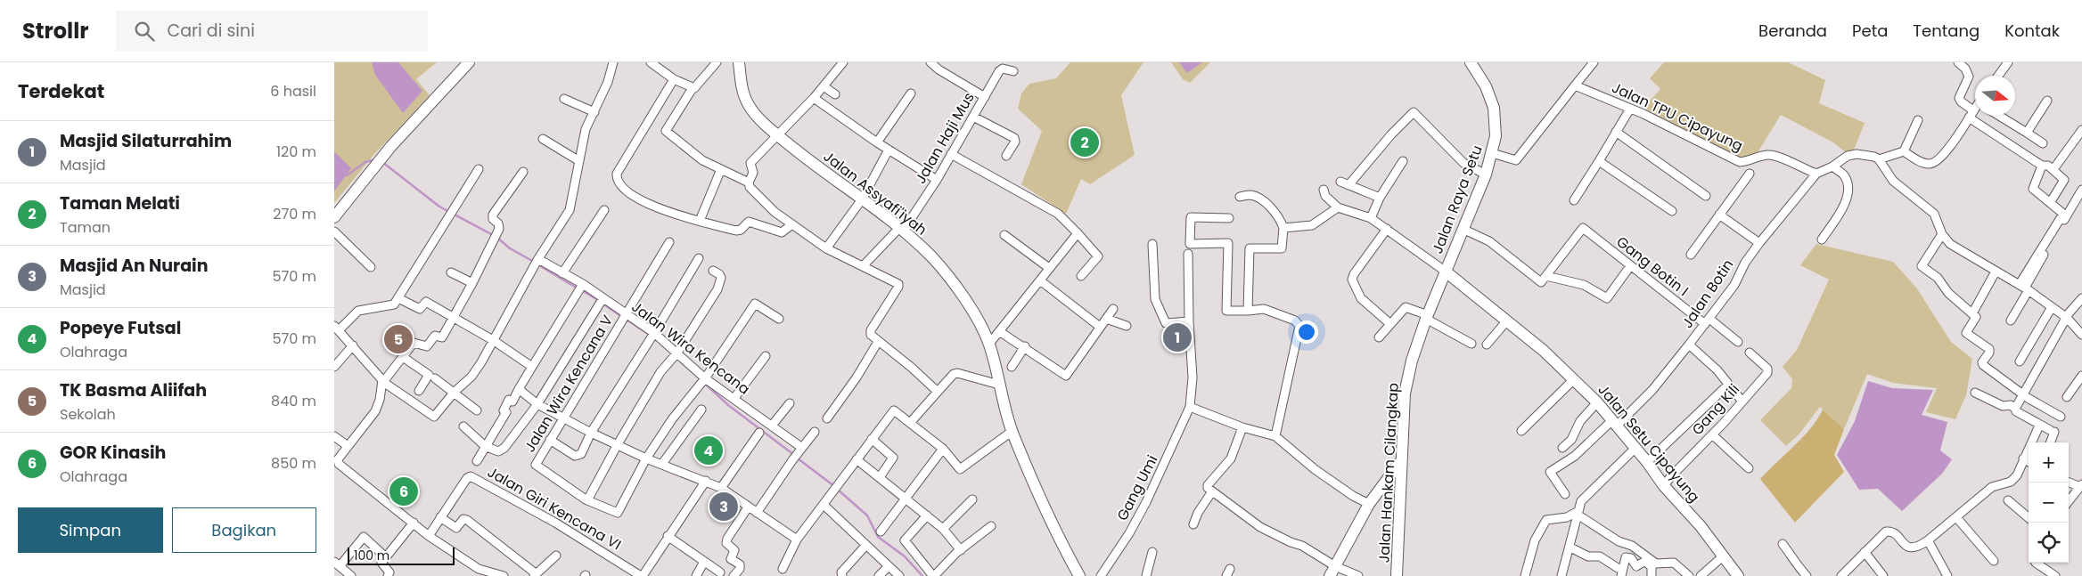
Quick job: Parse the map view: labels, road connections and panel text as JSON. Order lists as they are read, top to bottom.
{
  "streets": {
    "street": [
      "Jalan TPU Cipayung",
      "Jalan Haji Mus",
      "Jalan Assyafi'iyah",
      "Jalan Raya Setu",
      "Gang Botin I",
      "Jalan Botin",
      "Jalan Wira Kencana",
      "Jalan Wira Kencana V",
      "Gang Kili",
      "Jalan Setu Cipayung",
      "Jalan Hankam Cilangkap",
      "Gang Umi",
      "Jalan Giri Kencana VI"
    ]
  },
  "crossings": [
    ["Jalan TPU Cipayung", "Jalan Botin"],
    ["Jalan Haji Mus", "Jalan Assyafi'iyah"],
    ["Jalan Raya Setu", "Jalan Setu Cipayung"],
    ["Jalan Raya Setu", "Jalan Hankam Cilangkap"],
    ["Gang Botin I", "Jalan Botin"],
    ["Jalan Botin", "Jalan Setu Cipayung"],
    ["Jalan Wira Kencana", "Jalan Wira Kencana V"],
    ["Gang Kili", "Jalan Setu Cipayung"],
    ["Jalan Setu Cipayung", "Jalan Hankam Cilangkap"]
  ],
  "scale_bar": "100 m",
  "north": "right",
  "page": {
    "header": "Strollr",
    "search": "Cari di sini",
    "nav": [
      "Beranda",
      "Peta",
      "Tentang",
      "Kontak"
    ],
    "heading": ["Terdekat", "6 hasil"],
    "list": [
      {
        "mark": "1",
        "name": "Masjid Silaturrahim",
        "note": "Masjid",
        "value": "120 m"
      },
      {
        "mark": "2",
        "name": "Taman Melati",
        "note": "Taman",
        "value": "270 m"
      },
      {
        "mark": "3",
        "name": "Masjid An Nurain",
        "note": "Masjid",
        "value": "570 m"
      },
      {
        "mark": "4",
        "name": "Popeye Futsal",
        "note": "Olahraga",
        "value": "570 m"
      },
      {
        "mark": "5",
        "name": "TK Basma Aliifah",
        "note": "Sekolah",
        "value": "840 m"
      },
      {
        "mark": "6",
        "name": "GOR Kinasih",
        "note": "Olahraga",
        "value": "850 m"
      }
    ],
    "pins": [
      "2",
      "1",
      "5",
      "4",
      "6",
      "3"
    ],
    "map_buttons": ["+", "−"],
    "buttons": ["Simpan", "Bagikan"],
    "scale": "100 m"
  }
}
